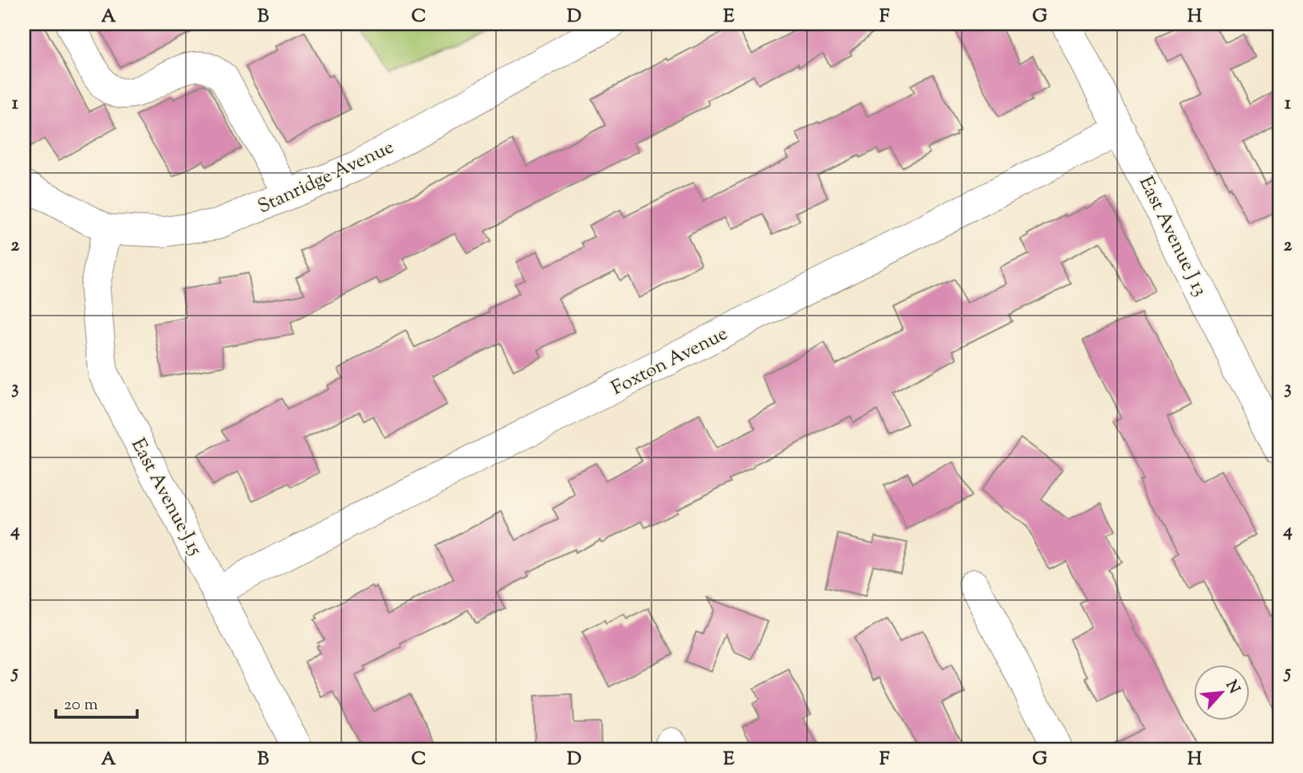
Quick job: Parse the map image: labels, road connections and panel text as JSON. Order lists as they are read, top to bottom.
{
  "streets": {
    "street": [
      "Stanridge Avenue",
      "East Avenue J 13",
      "Foxton Avenue",
      "East Avenue J 15"
    ]
  },
  "crossings": [
    ["Stanridge Avenue", "East Avenue J 15"],
    ["East Avenue J 13", "Foxton Avenue"],
    ["Foxton Avenue", "East Avenue J 15"]
  ],
  "scale_bar": "20 m",
  "north": "top right",
  "grid": {
    "columns": [
      "A",
      "B",
      "C",
      "D",
      "E",
      "F",
      "G",
      "H"
    ],
    "rows": [
      "1",
      "2",
      "3",
      "4",
      "5"
    ]
  }
}
